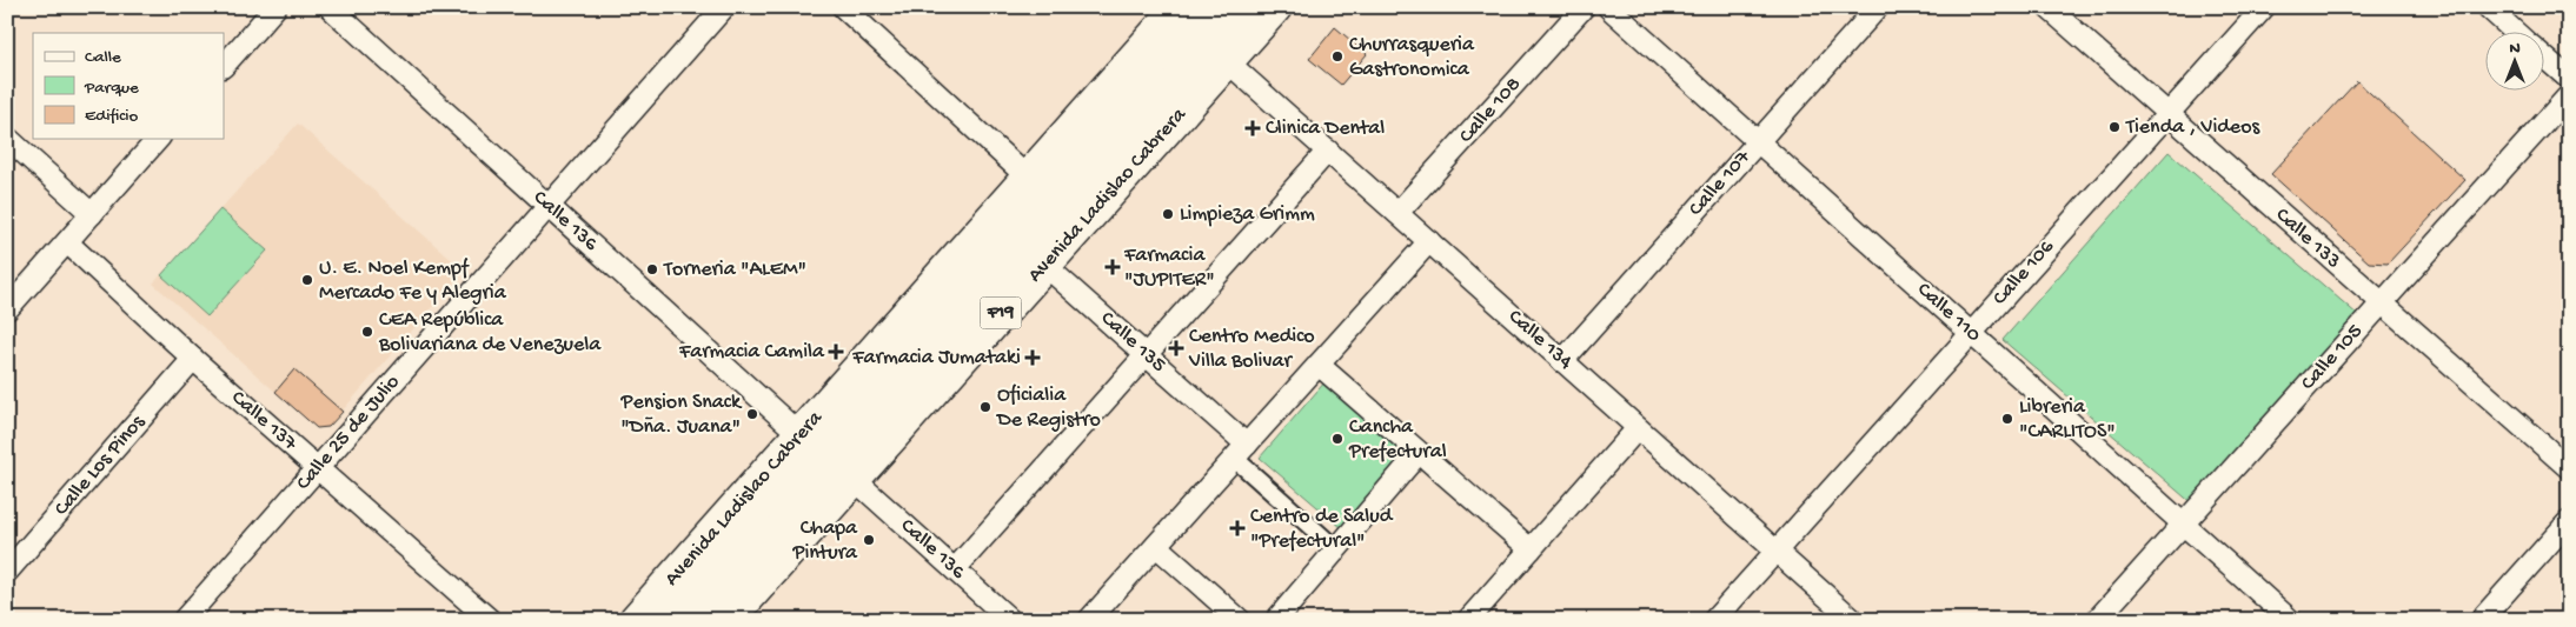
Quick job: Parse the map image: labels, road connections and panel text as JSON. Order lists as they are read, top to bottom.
{
  "streets": {
    "main road": ["Avenida Ladislao Cabrera", "F19"],
    "street": [
      "Calle 108",
      "Calle 107",
      "Calle 136",
      "Calle 133",
      "Calle 106",
      "Calle 110",
      "Calle 134",
      "Calle 135",
      "Calle 105",
      "Calle 137",
      "Calle 25 de Julio",
      "Calle Los Pinos"
    ]
  },
  "crossings": [
    ["Calle 108", "Calle 134"],
    ["Calle 107", "Calle 110"],
    ["Calle 107", "Calle 134"],
    ["Avenida Ladislao Cabrera", "Calle 136"],
    ["Avenida Ladislao Cabrera", "Calle 134"],
    ["Avenida Ladislao Cabrera", "Calle 135"],
    ["Calle 136", "Calle 25 de Julio"],
    ["Calle 133", "Calle 106"],
    ["Calle 133", "Calle 105"],
    ["Calle 106", "Calle 110"],
    ["Calle 106", "Calle 134"],
    ["Calle 110", "Calle 105"],
    ["Calle 137", "Calle 25 de Julio"],
    ["Calle 137", "Calle Los Pinos"]
  ],
  "places": {
    "other": [
      "Churrasqueria Gastronomica",
      "Tienda , Videos",
      "Limpieza Grimm",
      "Torneria \"ALEM\"",
      "U. E. Noel Kempf Mercado Fe y Alegria",
      "CEA República Bolivariana de Venezuela",
      "Oficialia De Registro",
      "Pension Snack \"Dña. Juana\"",
      "Libreria \"CARLITOS\"",
      "Cancha Prefectural",
      "Chapa Pintura"
    ],
    "health": [
      "Clinica Dental",
      "Farmacia \"JUPITER\"",
      "Centro Medico Villa Bolivar",
      "Farmacia Camila",
      "Farmacia Jumataki",
      "Centro de Salud \"Prefectural\""
    ]
  },
  "legend": ["Calle", "Parque", "Edificio"],
  "north": "top"
}
